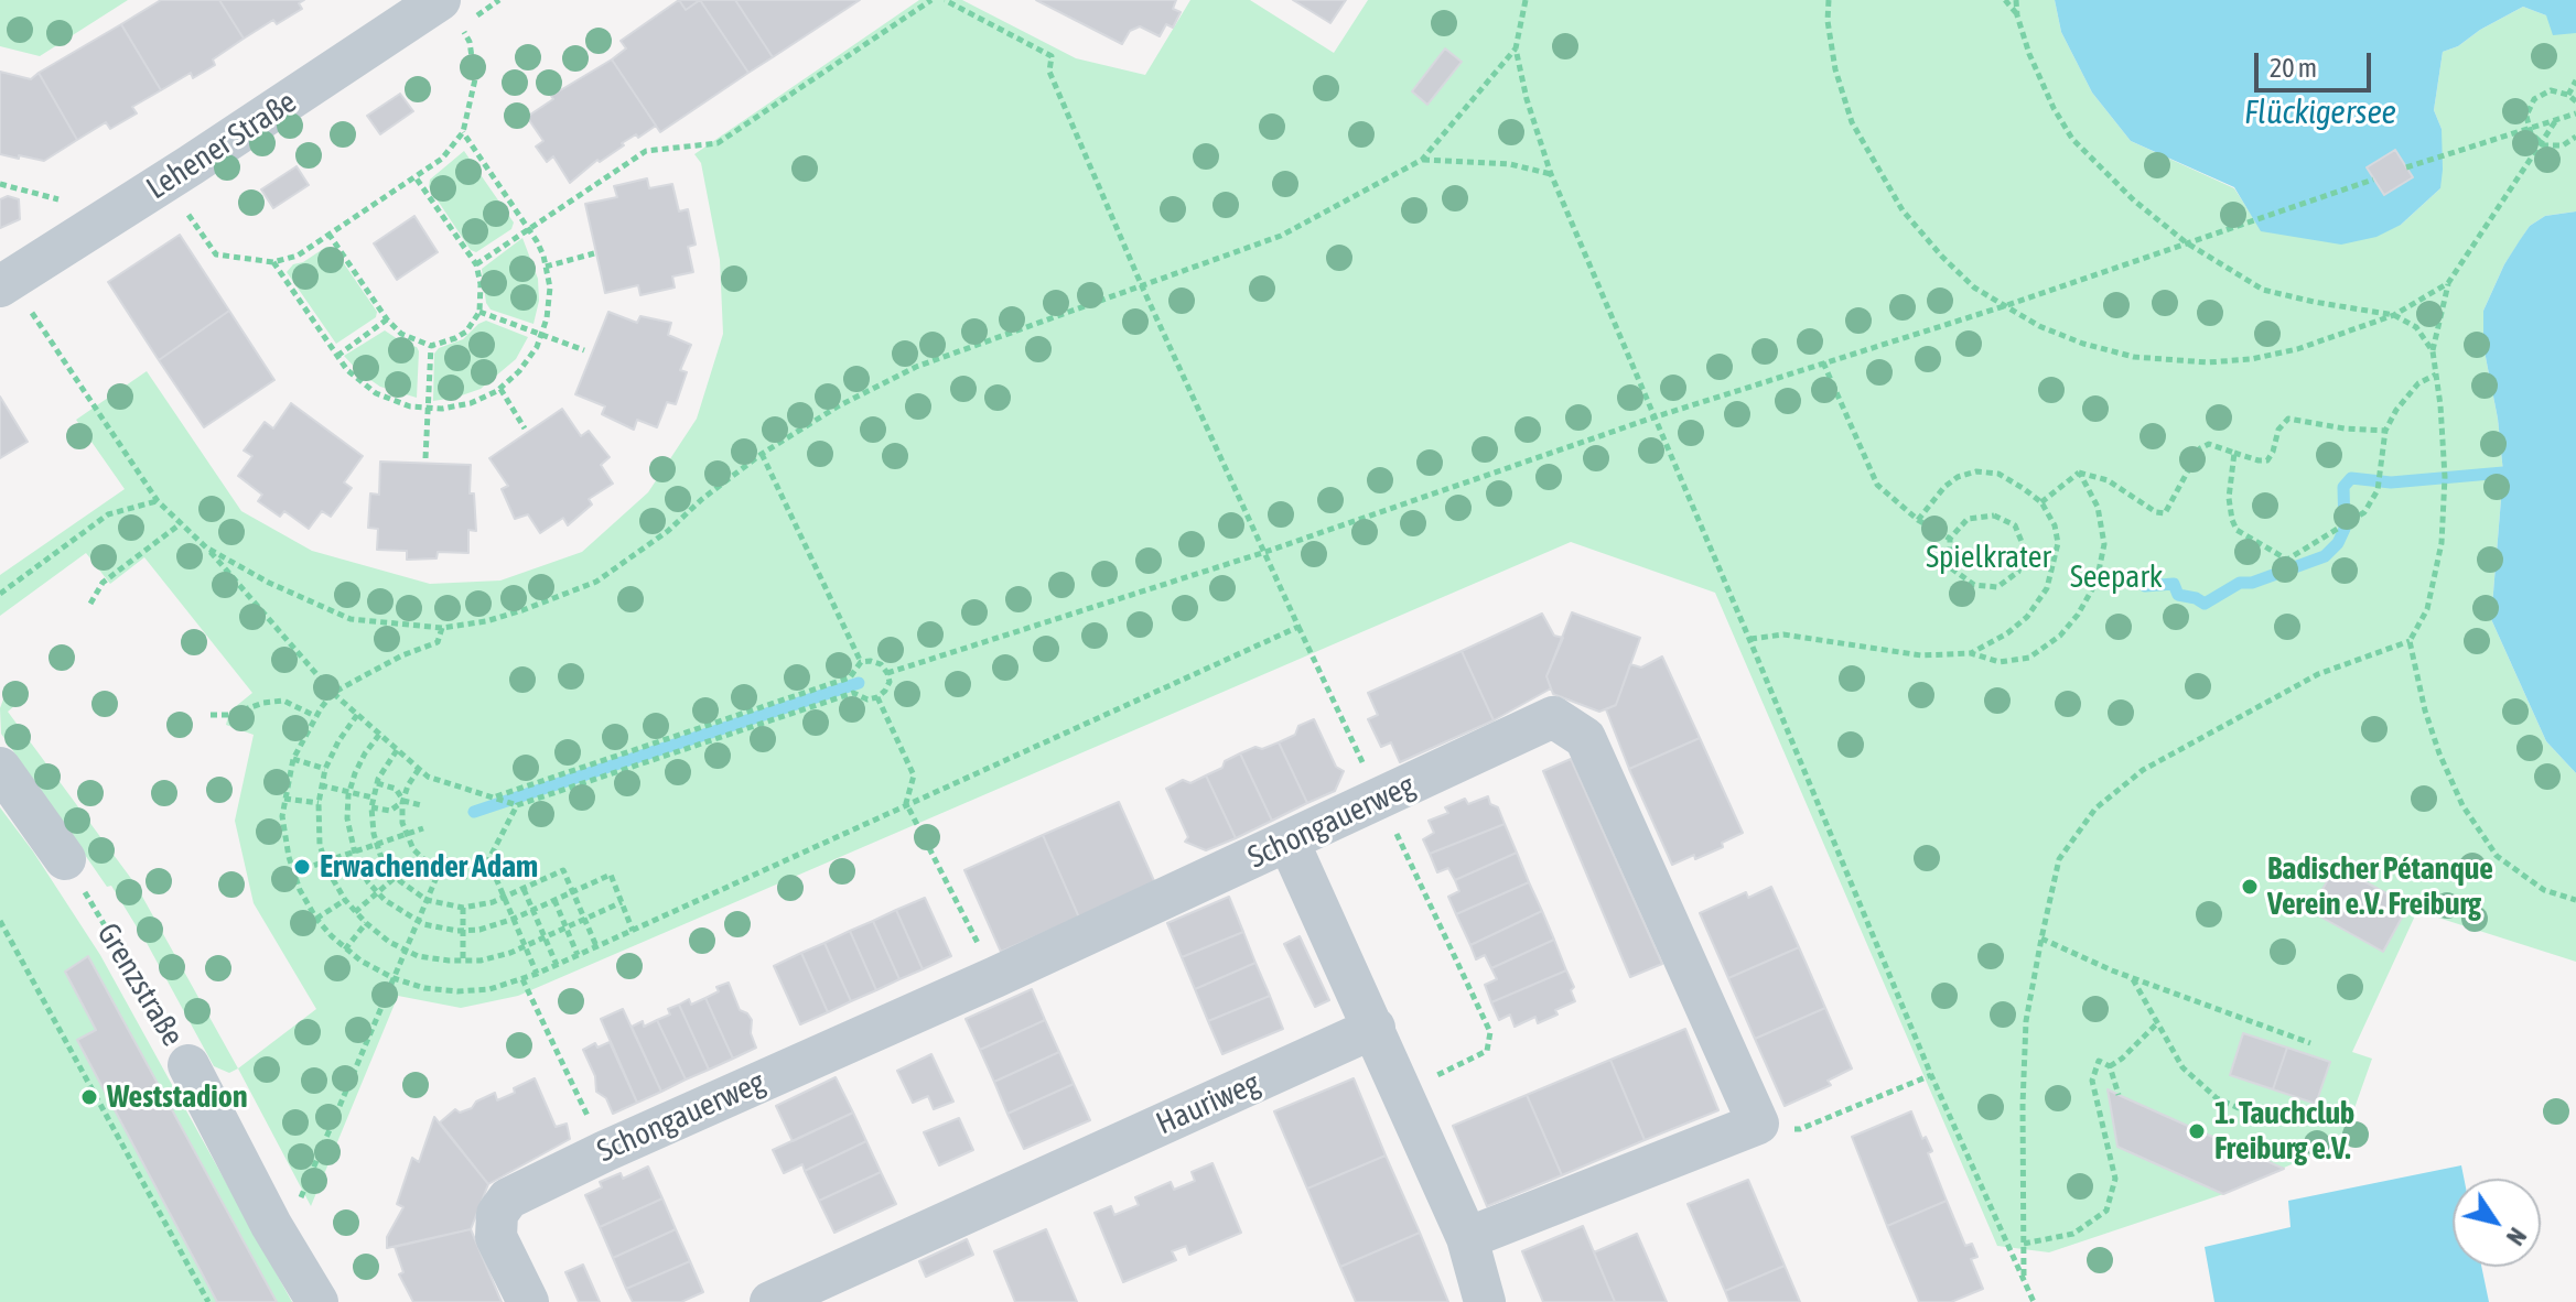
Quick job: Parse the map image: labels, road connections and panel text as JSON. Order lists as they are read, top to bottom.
{
  "streets": {
    "street": [
      "Lehener Straße",
      "Schongauerweg",
      "Grenzstraße",
      "Hauriweg"
    ]
  },
  "water": ["Flückigersee"],
  "parks": ["Spielkrater", "Seepark"],
  "places": [
    "Erwachender Adam",
    "Badischer Pétanque Verein e.V. Freiburg",
    "Weststadion",
    "1. Tauchclub Freiburg e.V."
  ],
  "scale_bar": "20 m",
  "north": "bottom right"
}
